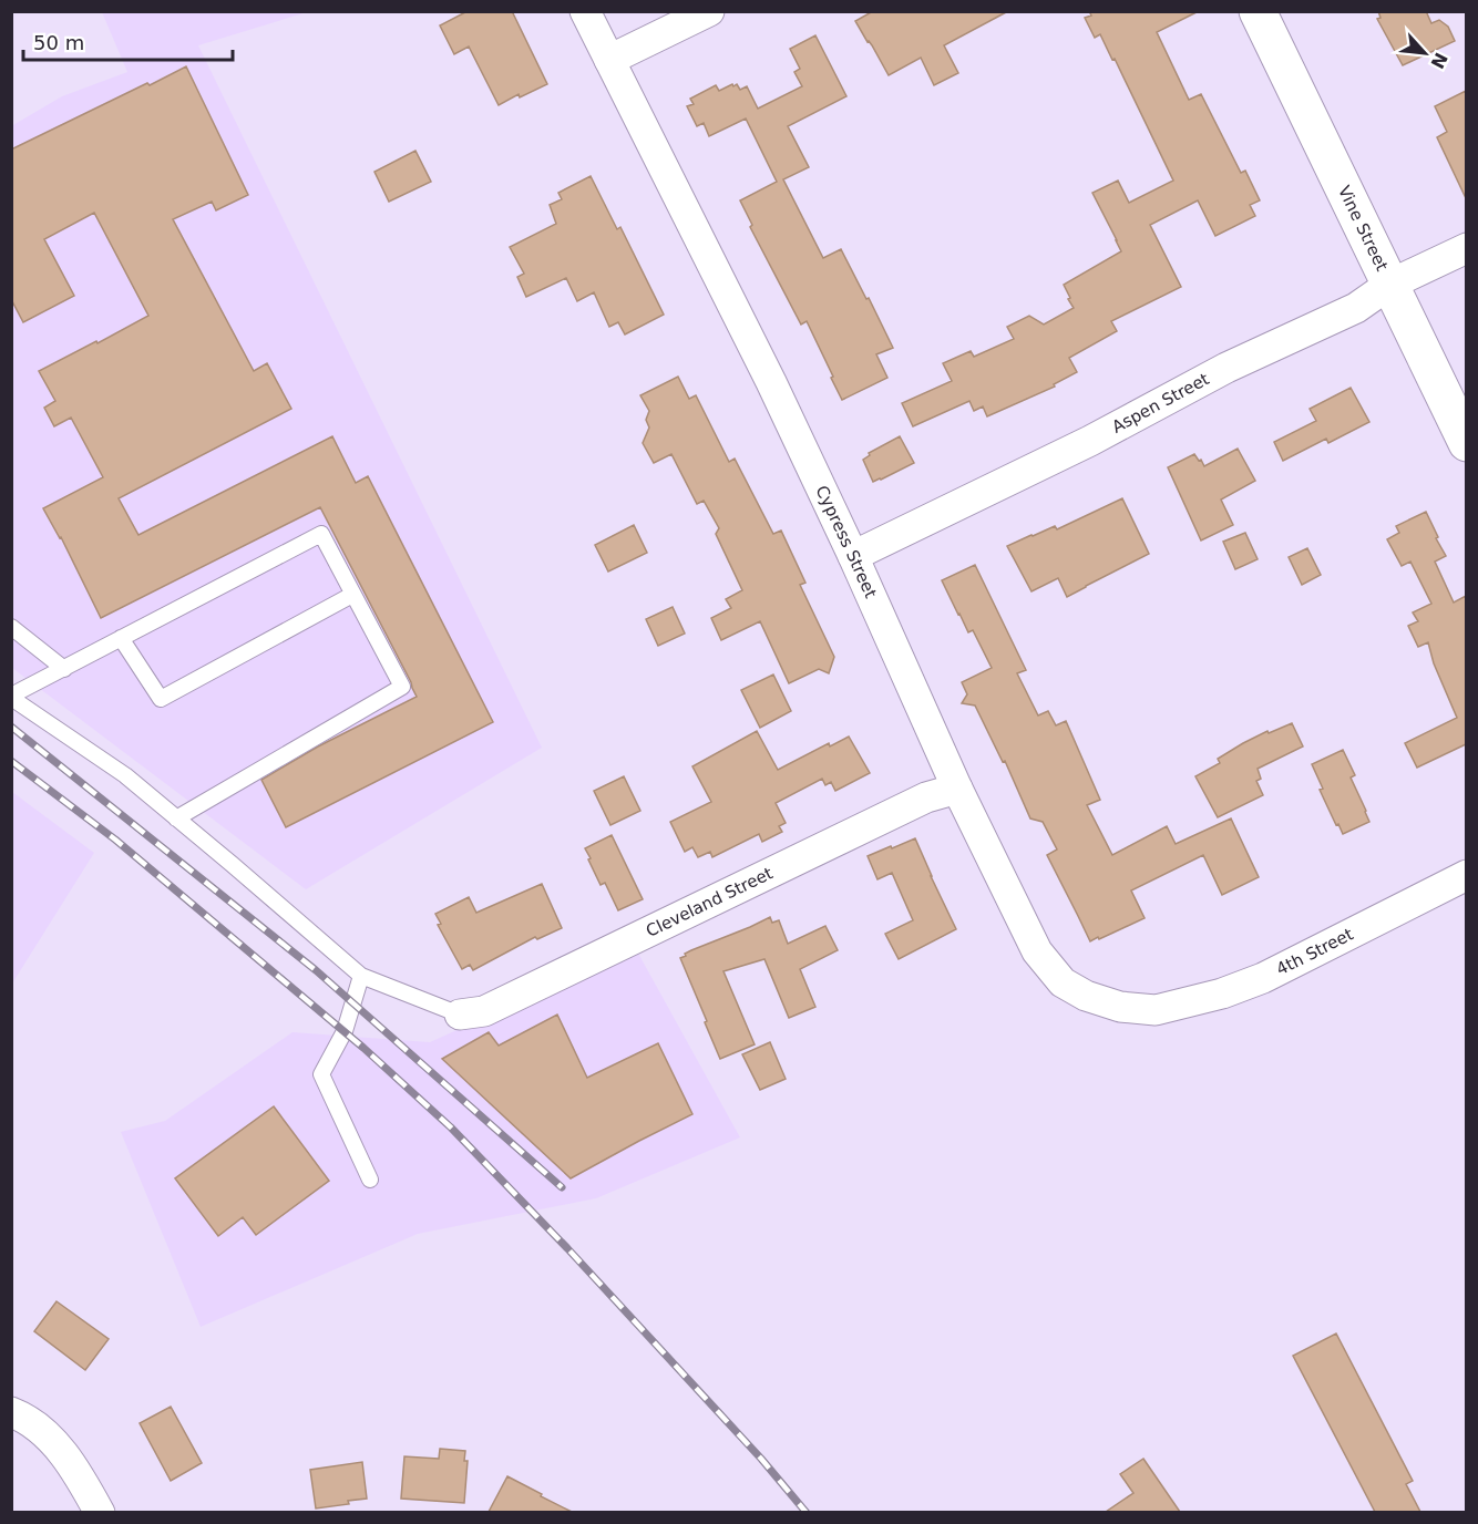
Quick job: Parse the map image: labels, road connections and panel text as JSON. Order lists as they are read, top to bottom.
{
  "streets": {
    "street": [
      "Vine Street",
      "Aspen Street",
      "Cypress Street",
      "Cleveland Street",
      "4th Street"
    ]
  },
  "crossings": [
    ["Vine Street", "Aspen Street"],
    ["Aspen Street", "Cypress Street"],
    ["Cypress Street", "Cleveland Street"],
    ["Cypress Street", "4th Street"]
  ],
  "scale_bar": "50 m",
  "north": "bottom right"
}
